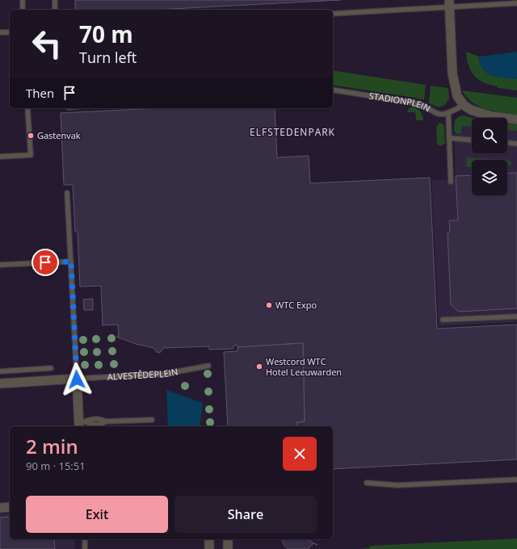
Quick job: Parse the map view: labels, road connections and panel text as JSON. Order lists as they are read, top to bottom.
{
  "streets": {
    "street": ["ALVESTÊDEPLEIN"],
    "lane": ["STADIONPLEIN"]
  },
  "districts": ["ELFSTEDENPARK"],
  "places": ["Gastenvak", "WTC Expo", "Westcord WTC Hotel Leeuwarden"],
  "page": {
    "turn": ["70 m", "Turn left"],
    "then": "Then",
    "heading": ["2 min", "90 m · 15:51"],
    "buttons": ["Exit", "Share"]
  }
}
